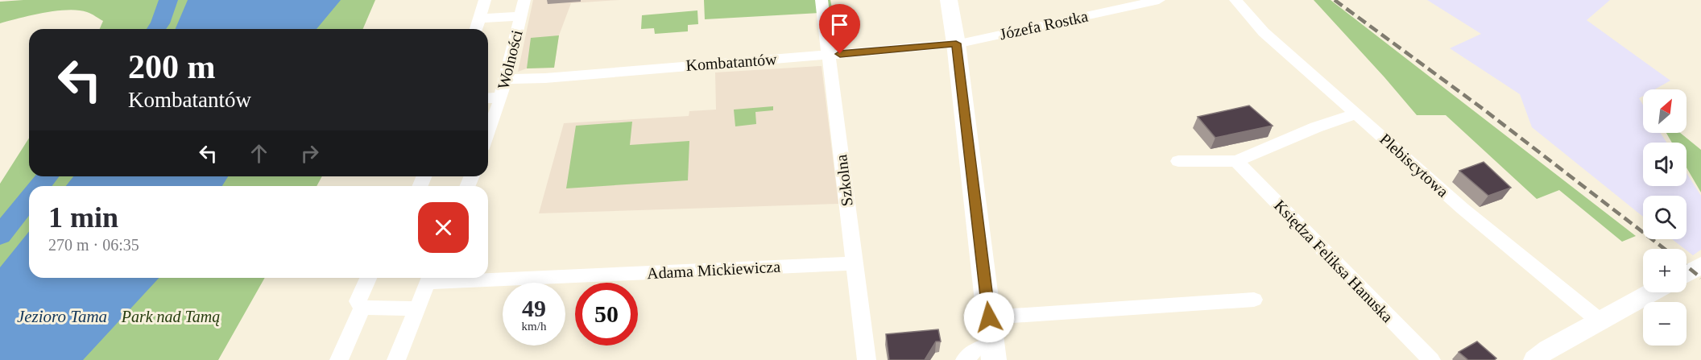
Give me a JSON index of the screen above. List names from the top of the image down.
{
  "streets": {
    "street": [
      "Józefa Rostka",
      "Wolności",
      "Kombatantów",
      "Plebiscytowa",
      "Szkolna",
      "Księdza Feliksa Hanuska",
      "Adama Mickiewicza"
    ]
  },
  "crossings": [
    ["Józefa Rostka", "Kombatantów"],
    ["Wolności", "Kombatantów"],
    ["Kombatantów", "Szkolna"],
    ["Szkolna", "Adama Mickiewicza"]
  ],
  "water": ["Jezioro Tama"],
  "parks": ["Park nad Tamą"],
  "north": "top right",
  "page": {
    "turn": ["200 m", "Kombatantów"],
    "map_buttons": ["+", "−"],
    "heading": ["1 min", "270 m · 06:35"],
    "speed": "49 km/h",
    "limit": "50"
  }
}
